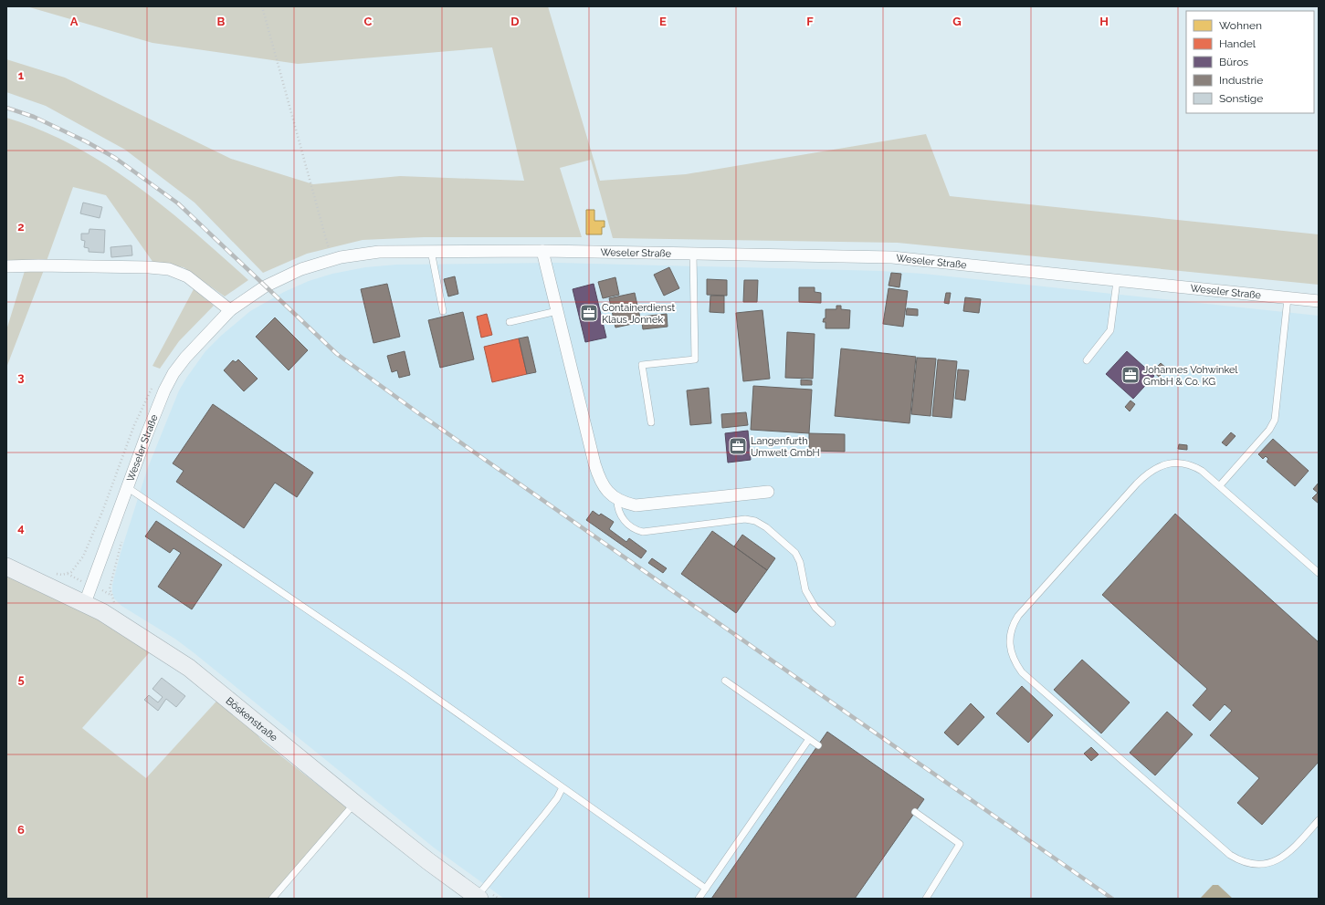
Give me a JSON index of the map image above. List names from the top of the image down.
{
  "streets": {
    "main road": ["Böskenstraße"],
    "street": ["Weseler Straße"]
  },
  "crossings": [
    ["Weseler Straße", "Böskenstraße"]
  ],
  "places": {
    "office": ["Containerdienst Klaus Jonnek", "Johannes Vohwinkel GmbH & Co. KG", "Langenfurth Umwelt GmbH"]
  },
  "legend": [
    "Wohnen",
    "Handel",
    "Büros",
    "Industrie",
    "Sonstige"
  ],
  "grid": {
    "columns": [
      "A",
      "B",
      "C",
      "D",
      "E",
      "F",
      "G",
      "H"
    ],
    "rows": [
      "1",
      "2",
      "3",
      "4",
      "5",
      "6"
    ]
  }
}
